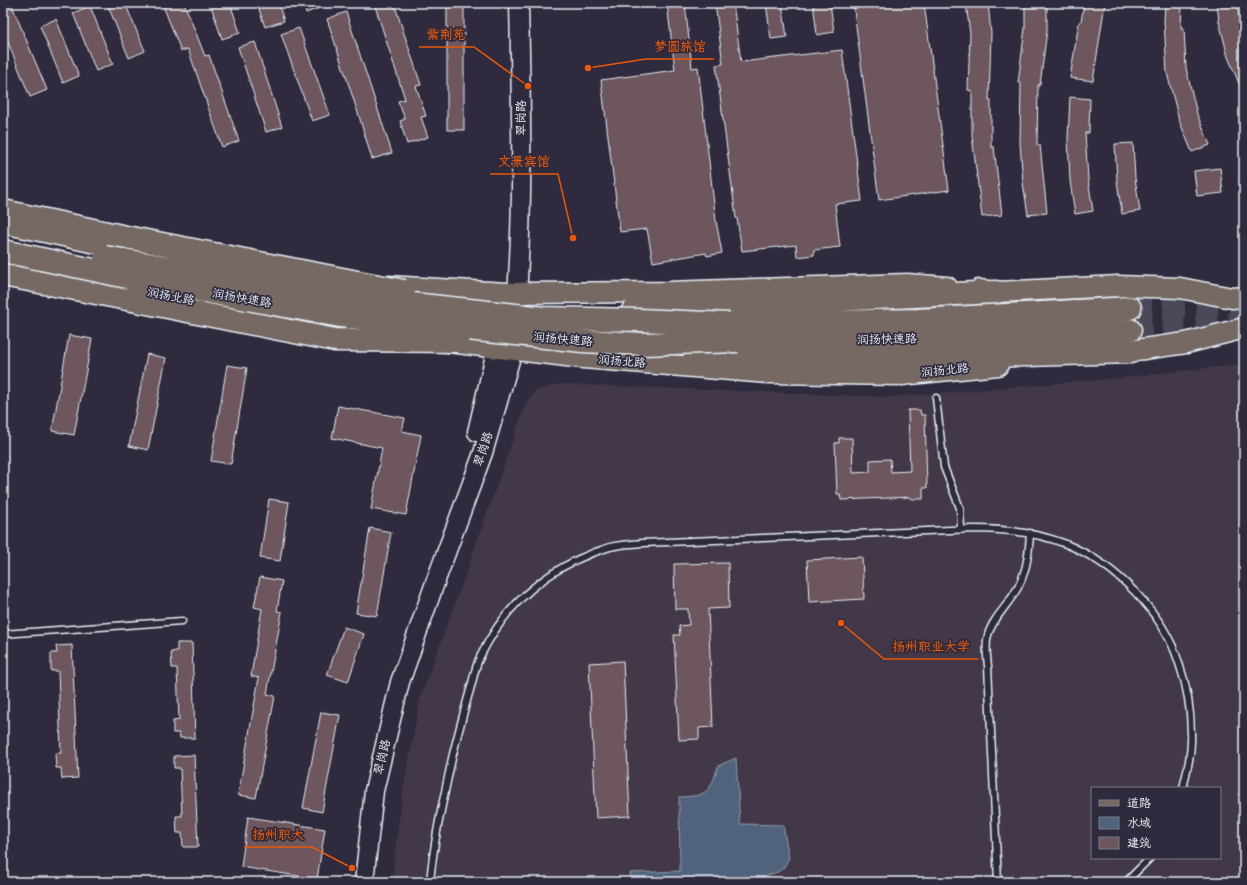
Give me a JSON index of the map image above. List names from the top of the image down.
{
  "streets": {
    "highway": ["润扬快速路"],
    "main road": ["翠岗路", "润扬北路"]
  },
  "crossings": [
    ["翠岗路", "润扬北路"]
  ],
  "places": [
    "梦圆旅馆",
    "紫荆苑",
    "文景宾馆",
    "扬州职业大学",
    "扬州职大"
  ],
  "legend": ["道路", "水域", "建筑"]
}
